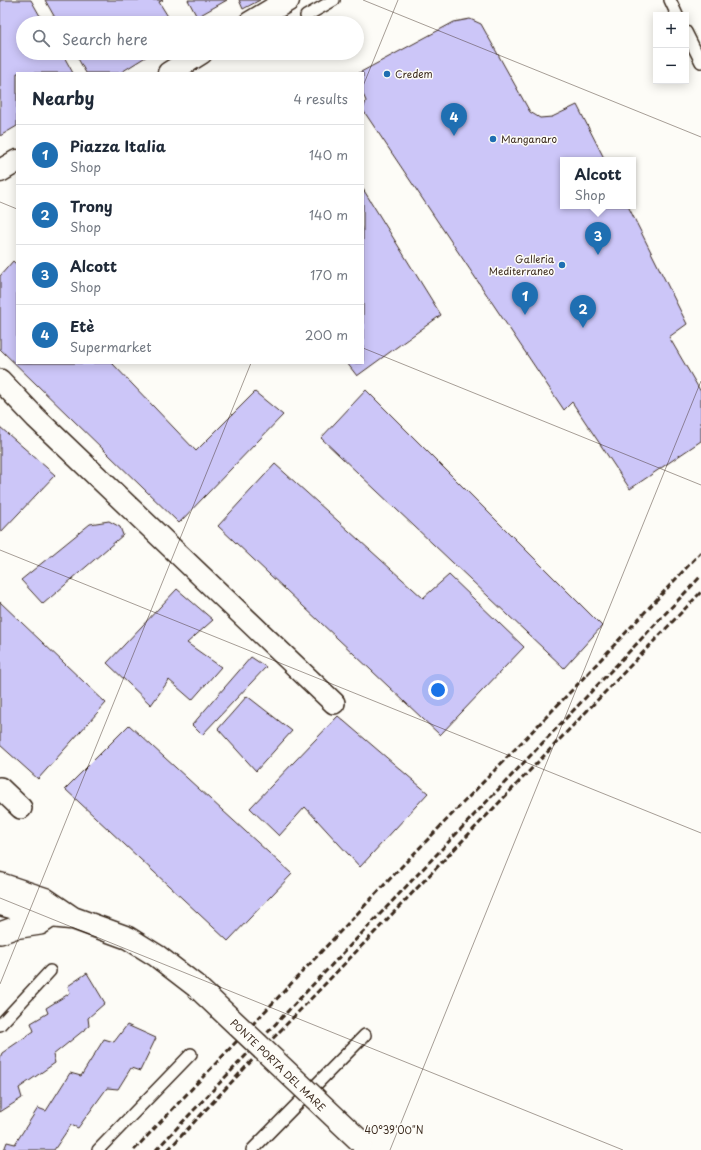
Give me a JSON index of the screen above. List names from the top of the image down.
{
  "streets": {
    "main road": ["PONTE PORTA DEL MARE"]
  },
  "places": ["Credem", "Manganaro", "Galleria Mediterraneo"],
  "page": {
    "map_buttons": ["+", "−"],
    "search": "Search here",
    "heading": ["Nearby", "4 results"],
    "pins": [
      "4",
      "3",
      "1",
      "2"
    ],
    "list": [
      {
        "mark": "1",
        "name": "Piazza Italia",
        "note": "Shop",
        "value": "140 m"
      },
      {
        "mark": "2",
        "name": "Trony",
        "note": "Shop",
        "value": "140 m"
      },
      {
        "mark": "3",
        "name": "Alcott",
        "note": "Shop",
        "value": "170 m"
      },
      {
        "mark": "4",
        "name": "Etè",
        "note": "Supermarket",
        "value": "200 m"
      }
    ],
    "popup": ["Alcott", "Shop"]
  },
  "coordinates": ["40°39'00\"N"]
}
